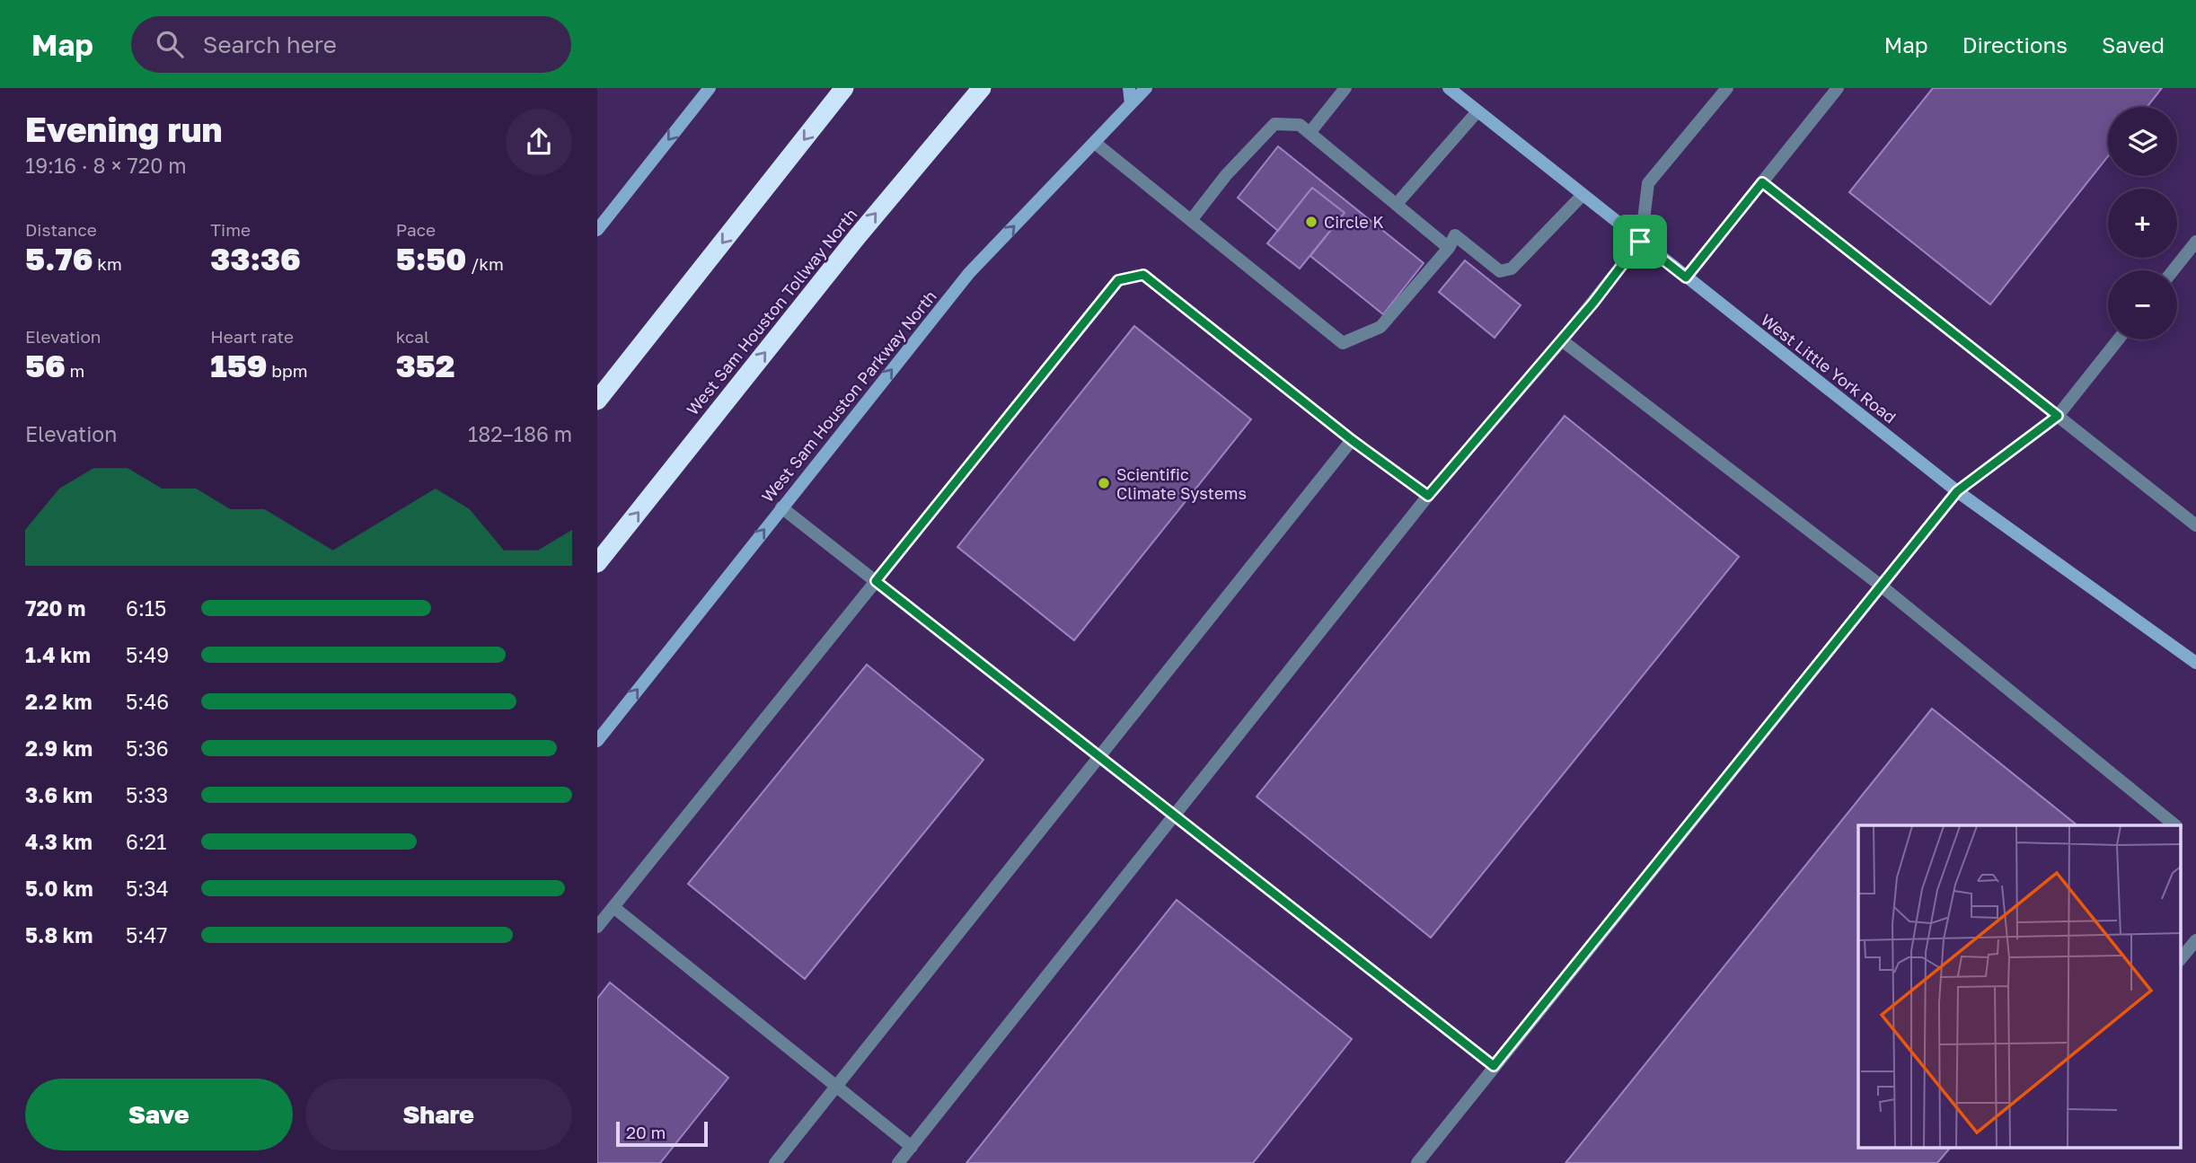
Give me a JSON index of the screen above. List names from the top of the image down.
{
  "streets": {
    "highway": ["West Sam Houston Tollway North"],
    "main road": ["West Little York Road", "West Sam Houston Parkway North"]
  },
  "one_way": ["West Sam Houston Parkway North"],
  "places": ["Circle K", "Scientific Climate Systems"],
  "scale_bar": "20 m",
  "page": {
    "header": "Map",
    "search": "Search here",
    "nav": ["Map", "Directions", "Saved"],
    "heading": ["Evening run", "19:16 · 8 × 720 m"],
    "map_buttons": ["+", "−"],
    "stats": [
      ["Distance", "5.76 km"],
      ["Time", "33:36"],
      ["Pace", "5:50 /km"],
      ["Elevation", "56 m"],
      ["Heart rate", "159 bpm"],
      ["kcal", "352"]
    ],
    "chart": ["Elevation", "182–186 m"],
    "list": [
      {
        "name": "720 m",
        "note": "6:15"
      },
      {
        "name": "1.4 km",
        "note": "5:49"
      },
      {
        "name": "2.2 km",
        "note": "5:46"
      },
      {
        "name": "2.9 km",
        "note": "5:36"
      },
      {
        "name": "3.6 km",
        "note": "5:33"
      },
      {
        "name": "4.3 km",
        "note": "6:21"
      },
      {
        "name": "5.0 km",
        "note": "5:34"
      },
      {
        "name": "5.8 km",
        "note": "5:47"
      }
    ],
    "buttons": ["Save", "Share"],
    "scale": "20 m"
  }
}
